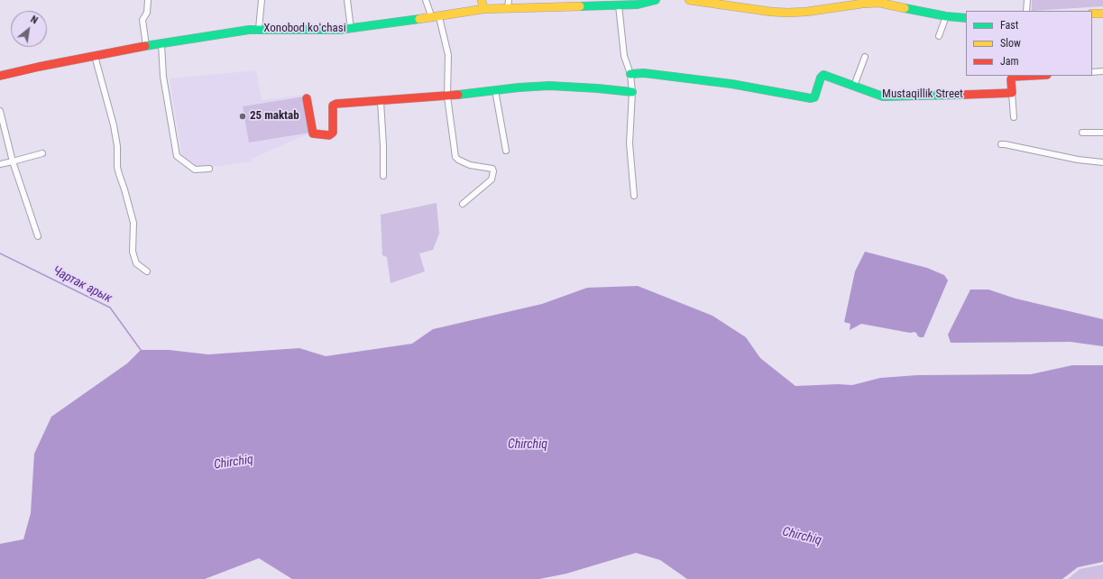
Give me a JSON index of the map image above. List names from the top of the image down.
{
  "streets": {
    "main road": ["Xonobod koʻchasi", "Mustaqillik Street"]
  },
  "water": ["Чартак арык", "Chirchiq"],
  "places": ["25 maktab"],
  "legend": ["Fast", "Slow", "Jam"],
  "north": "top right"
}
